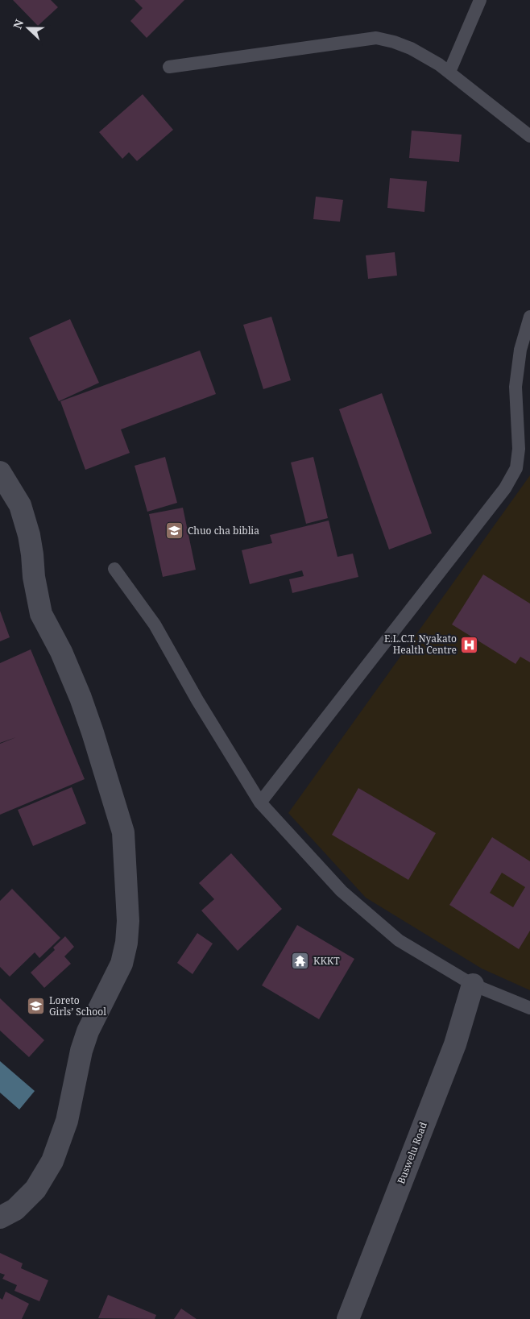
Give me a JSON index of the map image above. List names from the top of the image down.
{
  "streets": {
    "street": ["Buswelu Road"]
  },
  "places": {
    "school or university": ["Chuo cha biblia", "Loreto Girls’ School"],
    "hospital": ["E.L.C.T. Nyakato Health Centre"],
    "temple": ["KKKT"]
  },
  "north": "left"
}
